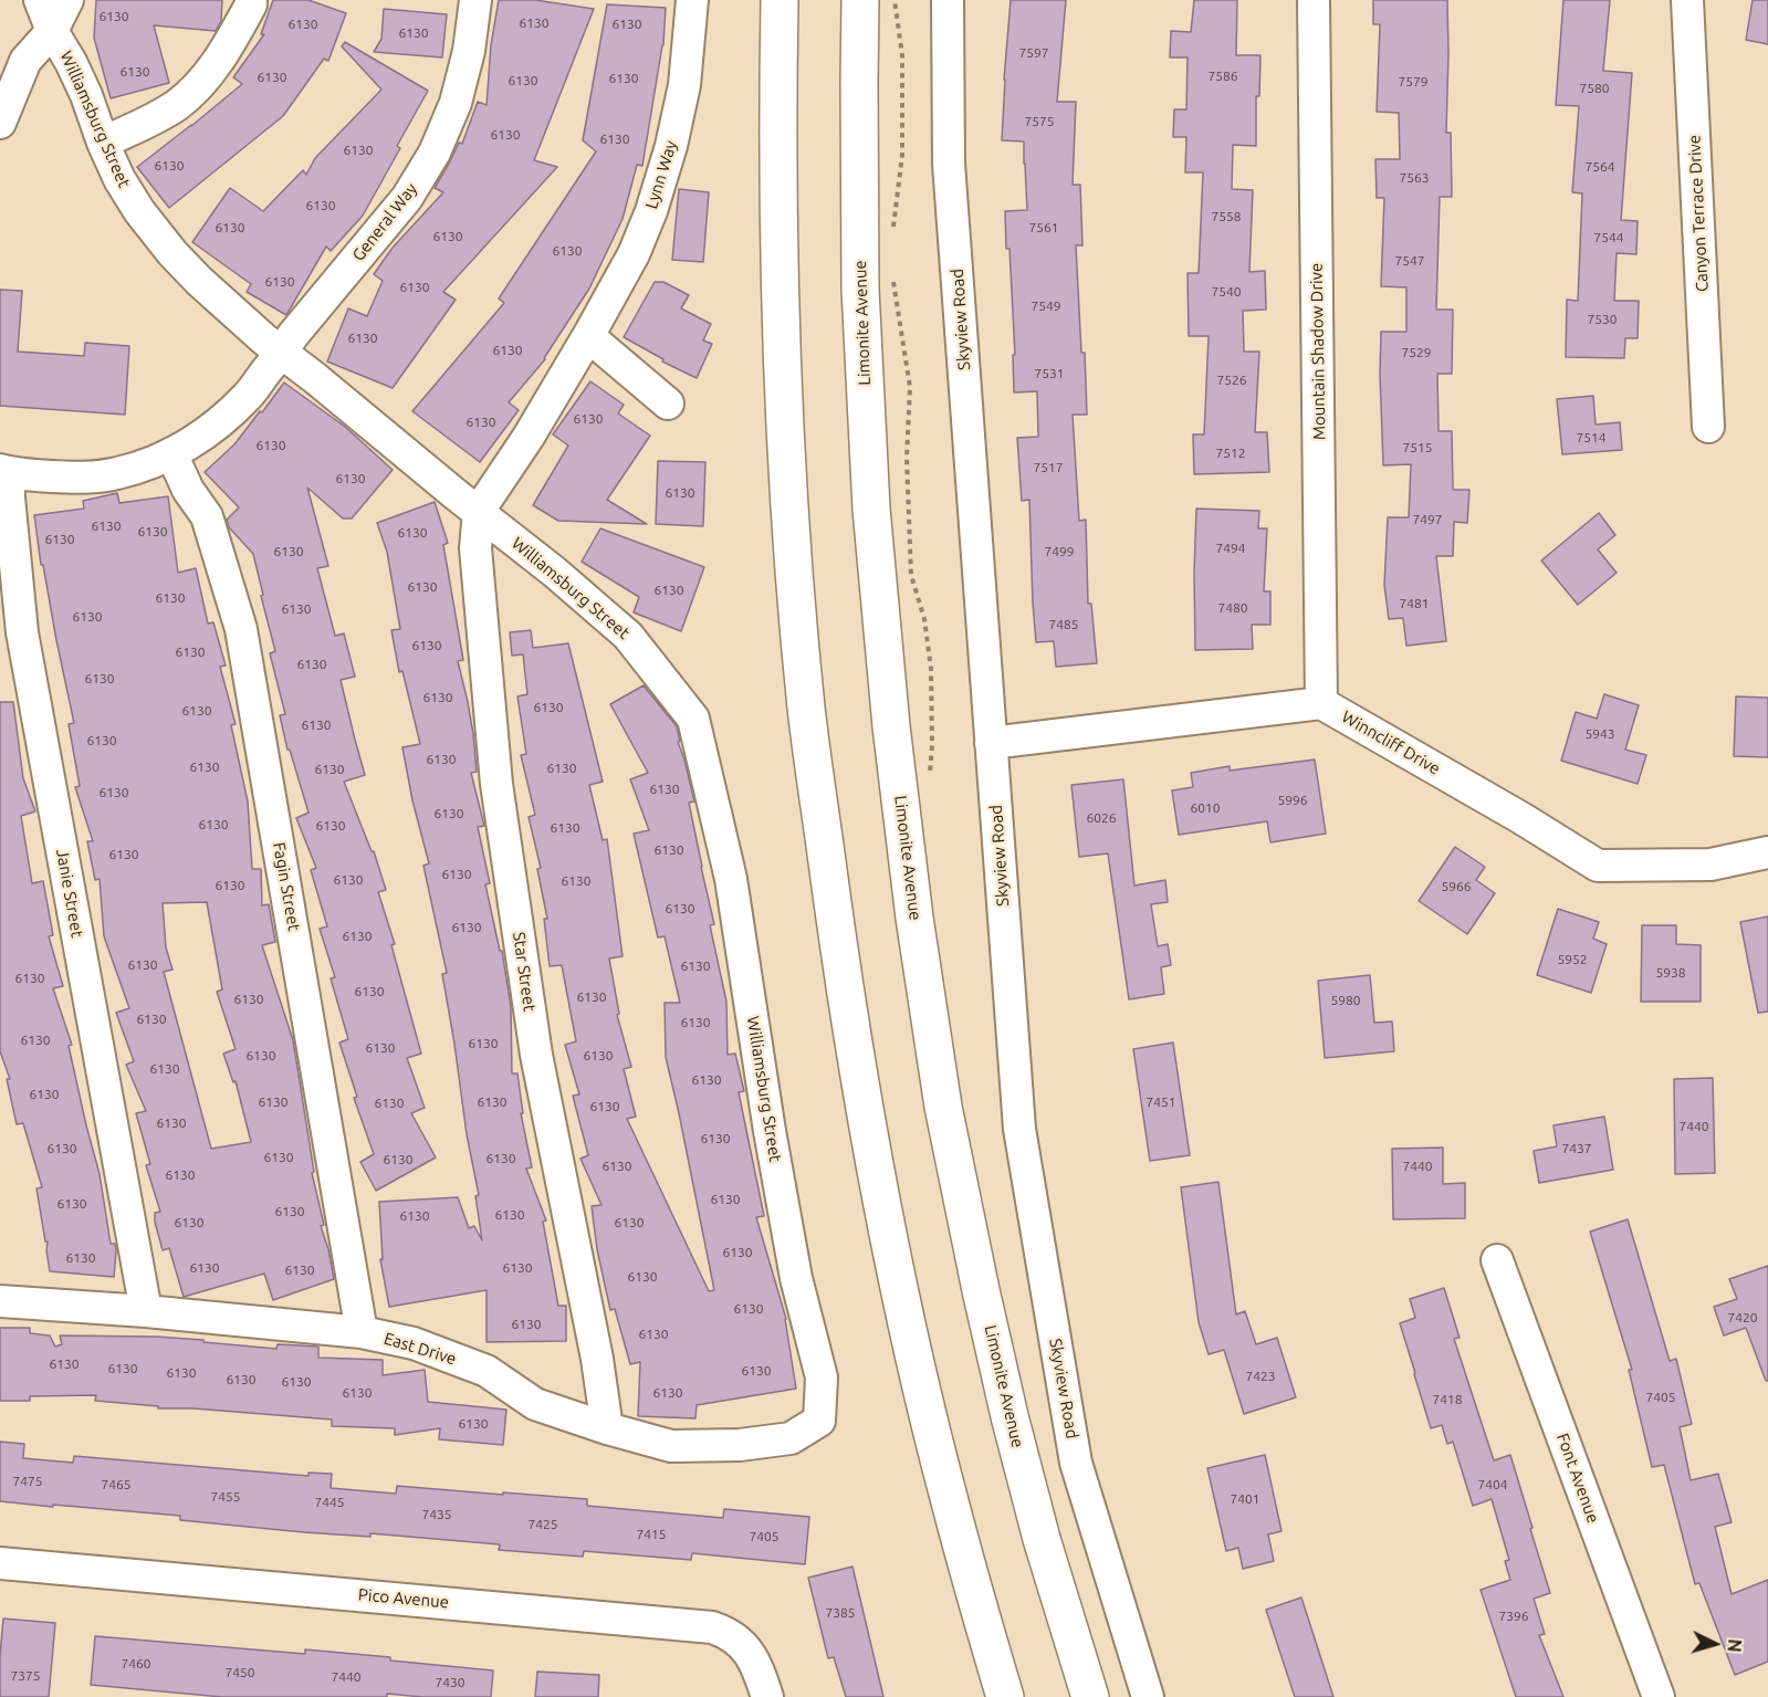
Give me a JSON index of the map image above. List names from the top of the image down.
{
  "streets": {
    "main road": ["Limonite Avenue"],
    "street": [
      "Williamsburg Street",
      "Lynn Way",
      "Canyon Terrace Drive",
      "General Way",
      "Skyview Road",
      "Mountain Shadow Drive",
      "Winncliff Drive",
      "Fagin Street",
      "Janie Street",
      "Star Street",
      "East Drive",
      "Font Avenue",
      "Pico Avenue"
    ]
  },
  "crossings": [
    ["Williamsburg Street", "Lynn Way"],
    ["Williamsburg Street", "General Way"],
    ["Williamsburg Street", "Star Street"],
    ["Williamsburg Street", "East Drive"],
    ["Lynn Way", "Star Street"],
    ["General Way", "Fagin Street"],
    ["General Way", "Janie Street"],
    ["Mountain Shadow Drive", "Winncliff Drive"],
    ["Fagin Street", "East Drive"],
    ["Janie Street", "East Drive"],
    ["Star Street", "East Drive"]
  ],
  "house_numbers": [
    "6130",
    "6130",
    "6130",
    "6130",
    "6130",
    "7597",
    "6130",
    "7586",
    "6130",
    "6130",
    "6130",
    "7579",
    "7580",
    "7575",
    "6130",
    "6130",
    "6130",
    "6130",
    "7564",
    "7563",
    "6130",
    "7558",
    "6130",
    "7561",
    "6130",
    "7544",
    "6130",
    "7547",
    "6130",
    "6130",
    "7540",
    "7549",
    "7530",
    "6130",
    "6130",
    "7529",
    "7531",
    "7526",
    "6130",
    "6130",
    "7514",
    "6130",
    "7515",
    "7512",
    "7517",
    "6130",
    "6130",
    "7497",
    "6130",
    "6130",
    "6130",
    "6130",
    "7494",
    "6130",
    "7499",
    "6130",
    "6130",
    "6130",
    "7481",
    "7480",
    "6130",
    "6130",
    "7485",
    "6130",
    "6130",
    "6130",
    "6130",
    "6130",
    "6130",
    "6130",
    "6130",
    "5943",
    "6130",
    "6130",
    "6130",
    "6130",
    "6130",
    "6130",
    "6130",
    "5996",
    "6010",
    "6130",
    "6026",
    "6130",
    "6130",
    "6130",
    "6130",
    "6130",
    "6130",
    "6130",
    "6130",
    "6130",
    "5966",
    "6130",
    "6130",
    "6130",
    "5952",
    "6130",
    "6130",
    "5938",
    "6130",
    "6130",
    "6130",
    "6130",
    "5980",
    "6130",
    "6130",
    "6130",
    "6130",
    "6130",
    "6130",
    "6130",
    "6130",
    "6130",
    "6130",
    "6130",
    "6130",
    "7451",
    "6130",
    "6130",
    "6130",
    "7440",
    "6130",
    "6130",
    "7437",
    "6130",
    "6130",
    "6130",
    "6130",
    "7440",
    "6130",
    "6130",
    "6130",
    "6130",
    "6130",
    "6130",
    "6130",
    "6130",
    "6130",
    "6130",
    "6130",
    "6130",
    "6130",
    "6130",
    "6130",
    "7420",
    "6130",
    "6130",
    "6130",
    "6130",
    "6130",
    "6130",
    "7423",
    "6130",
    "6130",
    "6130",
    "6130",
    "7405",
    "7418",
    "6130",
    "7475",
    "7465",
    "7404",
    "7455",
    "7401",
    "7445",
    "7435",
    "7425",
    "7415",
    "7405",
    "7385",
    "7396",
    "7460",
    "7450",
    "7375",
    "7440",
    "7430"
  ],
  "north": "right"
}
